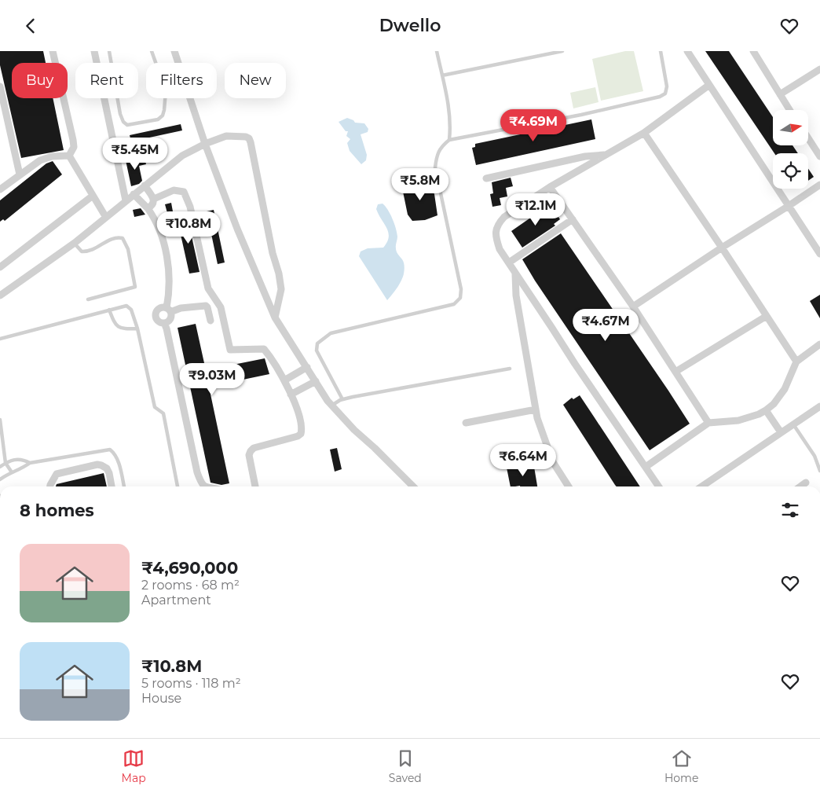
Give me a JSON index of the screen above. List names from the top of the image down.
{
  "north": "right",
  "page": {
    "header": "Dwello",
    "chip": [
      "Buy",
      "Rent",
      "Filters",
      "New"
    ],
    "price": [
      "₹4.69M",
      "₹5.45M",
      "₹5.8M",
      "₹12.1M",
      "₹10.8M",
      "₹4.67M",
      "₹9.03M",
      "₹6.64M"
    ],
    "heading": "8 homes",
    "list": [
      {
        "name": "₹4,690,000",
        "note": "2 rooms · 68 m² · Apartment"
      },
      {
        "name": "₹10.8M",
        "note": "5 rooms · 118 m² · House"
      }
    ],
    "tabs": ["Map", "Saved", "Home"]
  }
}
